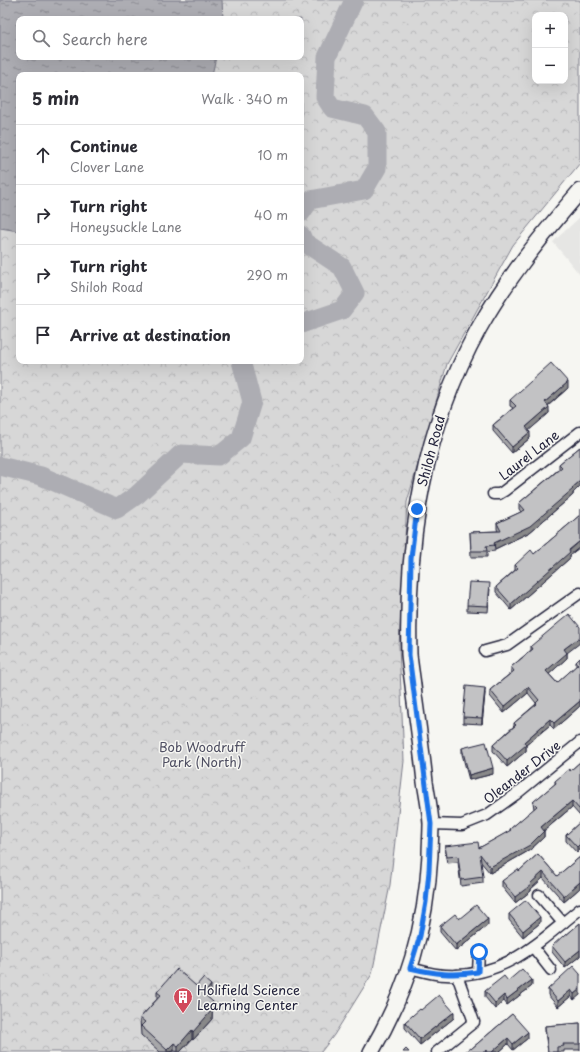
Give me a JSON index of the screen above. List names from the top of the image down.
{
  "streets": {
    "main road": ["Shiloh Road"],
    "street": ["Laurel Lane", "Oleander Drive"]
  },
  "crossings": [
    ["Shiloh Road", "Oleander Drive"]
  ],
  "parks": ["Bob Woodruff Park (North)"],
  "places": {
    "building": ["Holifield Science Learning Center"]
  },
  "page": {
    "map_buttons": ["+", "−"],
    "search": "Search here",
    "heading": ["5 min", "Walk · 340 m"],
    "list": [
      ["Continue", "Clover Lane", "10 m"],
      ["Turn right", "Honeysuckle Lane", "40 m"],
      ["Turn right", "Shiloh Road", "290 m"],
      "Arrive at destination"
    ]
  }
}
